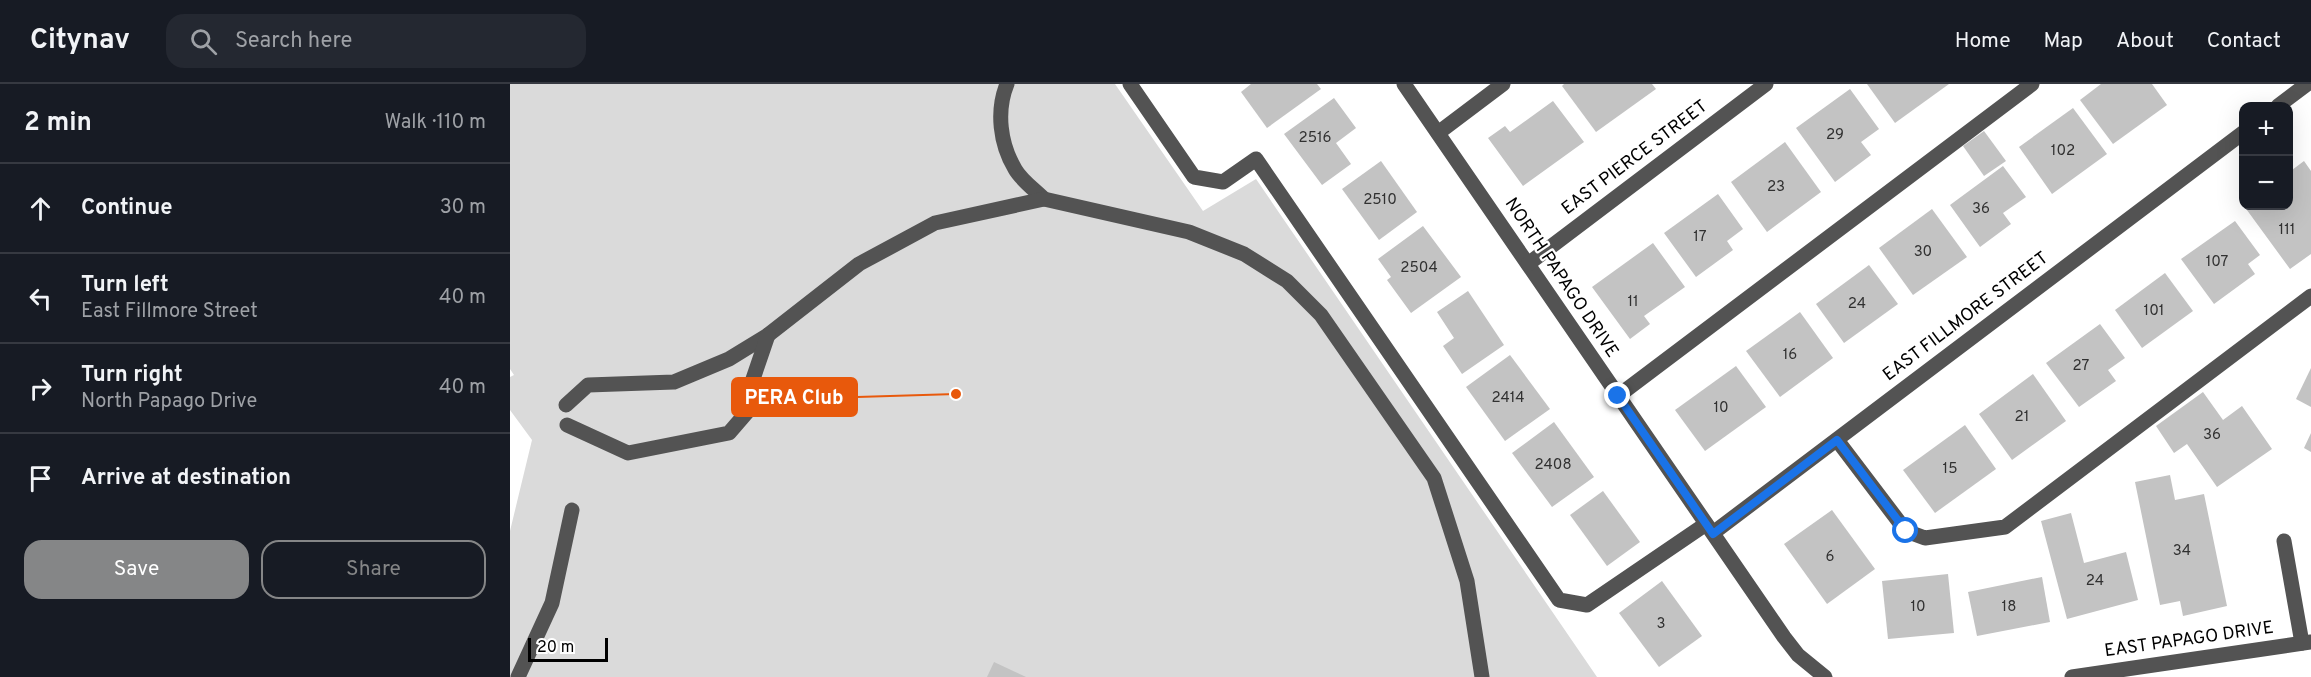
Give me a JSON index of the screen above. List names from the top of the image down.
{
  "streets": {
    "street": [
      "EAST PIERCE STREET",
      "NORTH PAPAGO DRIVE",
      "EAST FILLMORE STREET",
      "EAST PAPAGO DRIVE"
    ]
  },
  "crossings": [
    ["EAST PIERCE STREET", "NORTH PAPAGO DRIVE"],
    ["NORTH PAPAGO DRIVE", "EAST FILLMORE STREET"]
  ],
  "places": ["PERA Club"],
  "house_numbers": [
    "29",
    "2516",
    "102",
    "23",
    "2510",
    "36",
    "111",
    "17",
    "30",
    "107",
    "2504",
    "11",
    "24",
    "101",
    "16",
    "27",
    "2414",
    "10",
    "21",
    "36",
    "2408",
    "15",
    "34",
    "6",
    "24",
    "10",
    "18",
    "3"
  ],
  "scale_bar": "20 m",
  "page": {
    "header": "Citynav",
    "search": "Search here",
    "nav": [
      "Home",
      "Map",
      "About",
      "Contact"
    ],
    "heading": ["2 min", "Walk · 110 m"],
    "map_buttons": ["+", "−"],
    "list": [
      ["Continue", "30 m"],
      ["Turn left", "East Fillmore Street", "40 m"],
      ["Turn right", "North Papago Drive", "40 m"],
      "Arrive at destination"
    ],
    "buttons": ["Save", "Share"],
    "scale": "20 m"
  }
}
